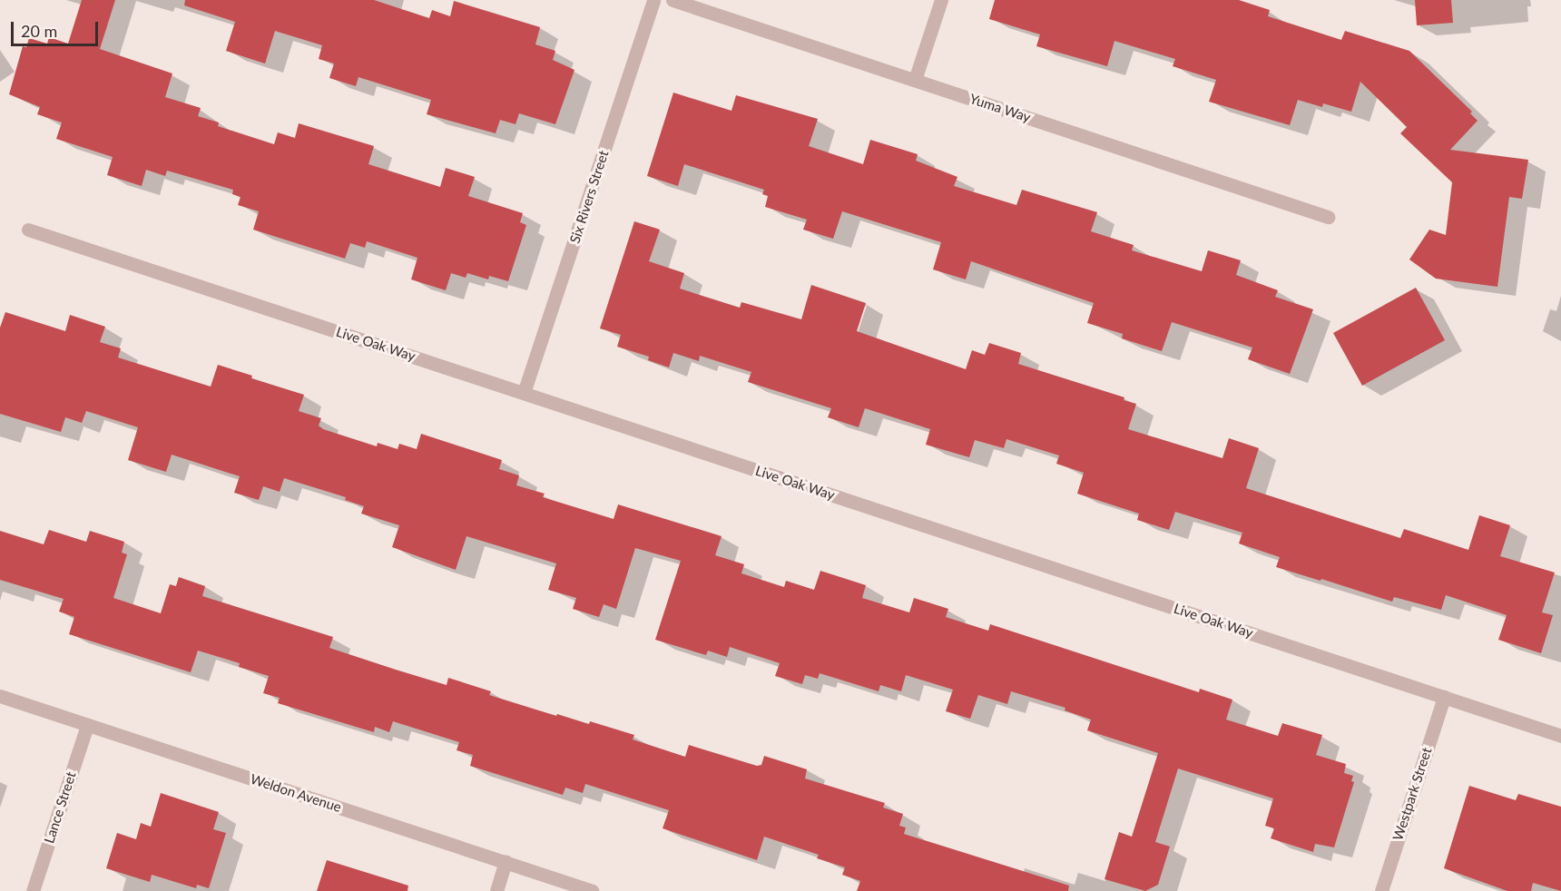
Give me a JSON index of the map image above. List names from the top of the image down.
{
  "streets": {
    "street": [
      "Yuma Way",
      "Six Rivers Street",
      "Live Oak Way",
      "Weldon Avenue",
      "Westpark Street",
      "Lance Street"
    ]
  },
  "crossings": [
    ["Six Rivers Street", "Live Oak Way"],
    ["Live Oak Way", "Westpark Street"],
    ["Weldon Avenue", "Lance Street"]
  ],
  "scale_bar": "20 m"
}
